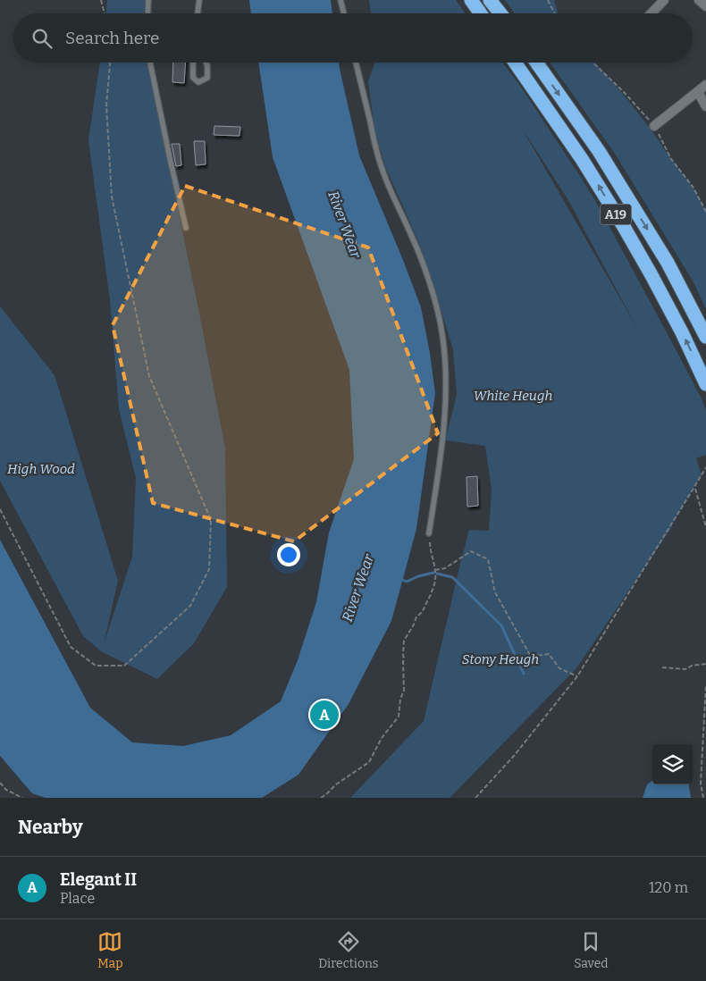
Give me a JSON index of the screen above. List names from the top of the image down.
{
  "streets": {
    "highway": ["A19"]
  },
  "water": ["River Wear"],
  "parks": ["White Heugh", "High Wood", "Stony Heugh"],
  "page": {
    "search": "Search here",
    "pins": "A",
    "heading": "Nearby",
    "list": [
      {
        "mark": "A",
        "name": "Elegant II",
        "note": "Place",
        "value": "120 m"
      }
    ],
    "nav": ["Map", "Directions", "Saved"]
  }
}
